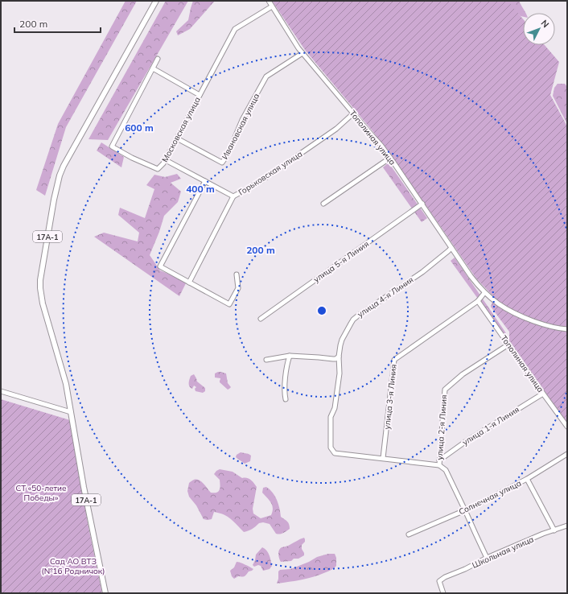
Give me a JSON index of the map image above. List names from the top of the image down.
{
  "streets": {
    "main road": ["17А-1"],
    "street": [
      "Ивановская улица",
      "Московская улица",
      "Тополиная улица",
      "Горьковская улица",
      "улица 5-я Линия",
      "улица 4-я Линия",
      "улица 3-я Линия",
      "улица 1-я Линия",
      "улица 2-я Линия",
      "Солнечная улица",
      "Школьная улица"
    ]
  },
  "crossings": [
    ["Ивановская улица", "Московская улица"],
    ["Ивановская улица", "Тополиная улица"],
    ["Московская улица", "Тополиная улица"],
    ["Тополиная улица", "Горьковская улица"],
    ["Тополиная улица", "улица 5-я Линия"],
    ["Тополиная улица", "улица 4-я Линия"],
    ["Тополиная улица", "улица 3-я Линия"],
    ["Тополиная улица", "улица 1-я Линия"],
    ["Тополиная улица", "улица 2-я Линия"],
    ["улица 4-я Линия", "улица 3-я Линия"],
    ["улица 1-я Линия", "улица 2-я Линия"]
  ],
  "parks": ["СТ «50-летие Победы»", "Сад АО ВТЗ (№16 Родничок)"],
  "scale_bar": "200 m",
  "north": "top right",
  "rings": ["600 m", "400 m", "200 m"]
}
